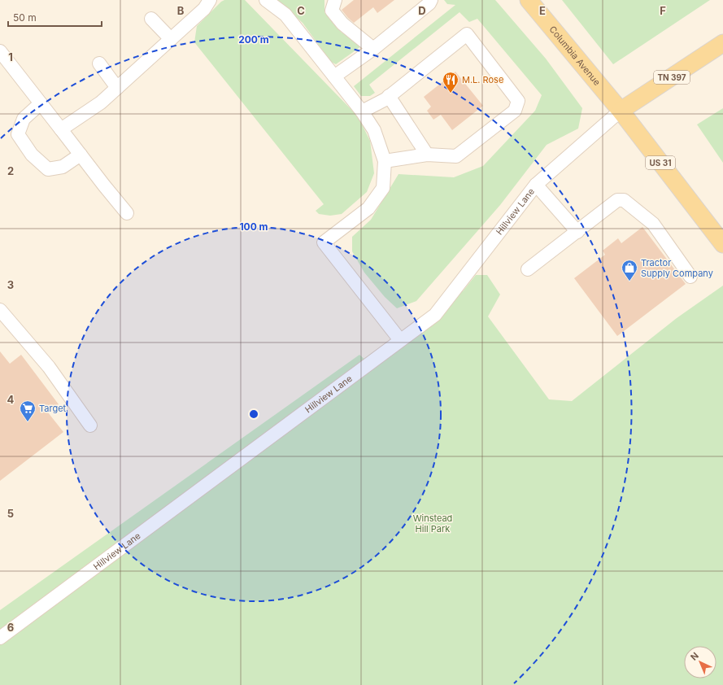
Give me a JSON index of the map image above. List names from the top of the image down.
{
  "streets": {
    "main road": ["Columbia Avenue", "TN 397", "US 31"],
    "street": ["Hillview Lane"]
  },
  "crossings": [
    ["Columbia Avenue", "TN 397"],
    ["Columbia Avenue", "US 31"],
    ["Columbia Avenue", "Hillview Lane"],
    ["TN 397", "US 31"],
    ["TN 397", "Hillview Lane"],
    ["US 31", "Hillview Lane"]
  ],
  "parks": ["Winstead Hill Park"],
  "places": {
    "restaurant": ["M.L. Rose"],
    "shop": ["Tractor Supply Company"],
    "supermarket": ["Target"]
  },
  "scale_bar": "50 m",
  "north": "top left",
  "grid": {
    "columns": [
      "B",
      "C",
      "D",
      "E",
      "F"
    ],
    "rows": [
      "1",
      "2",
      "3",
      "4",
      "5",
      "6"
    ]
  },
  "rings": ["200 m", "100 m"]
}
